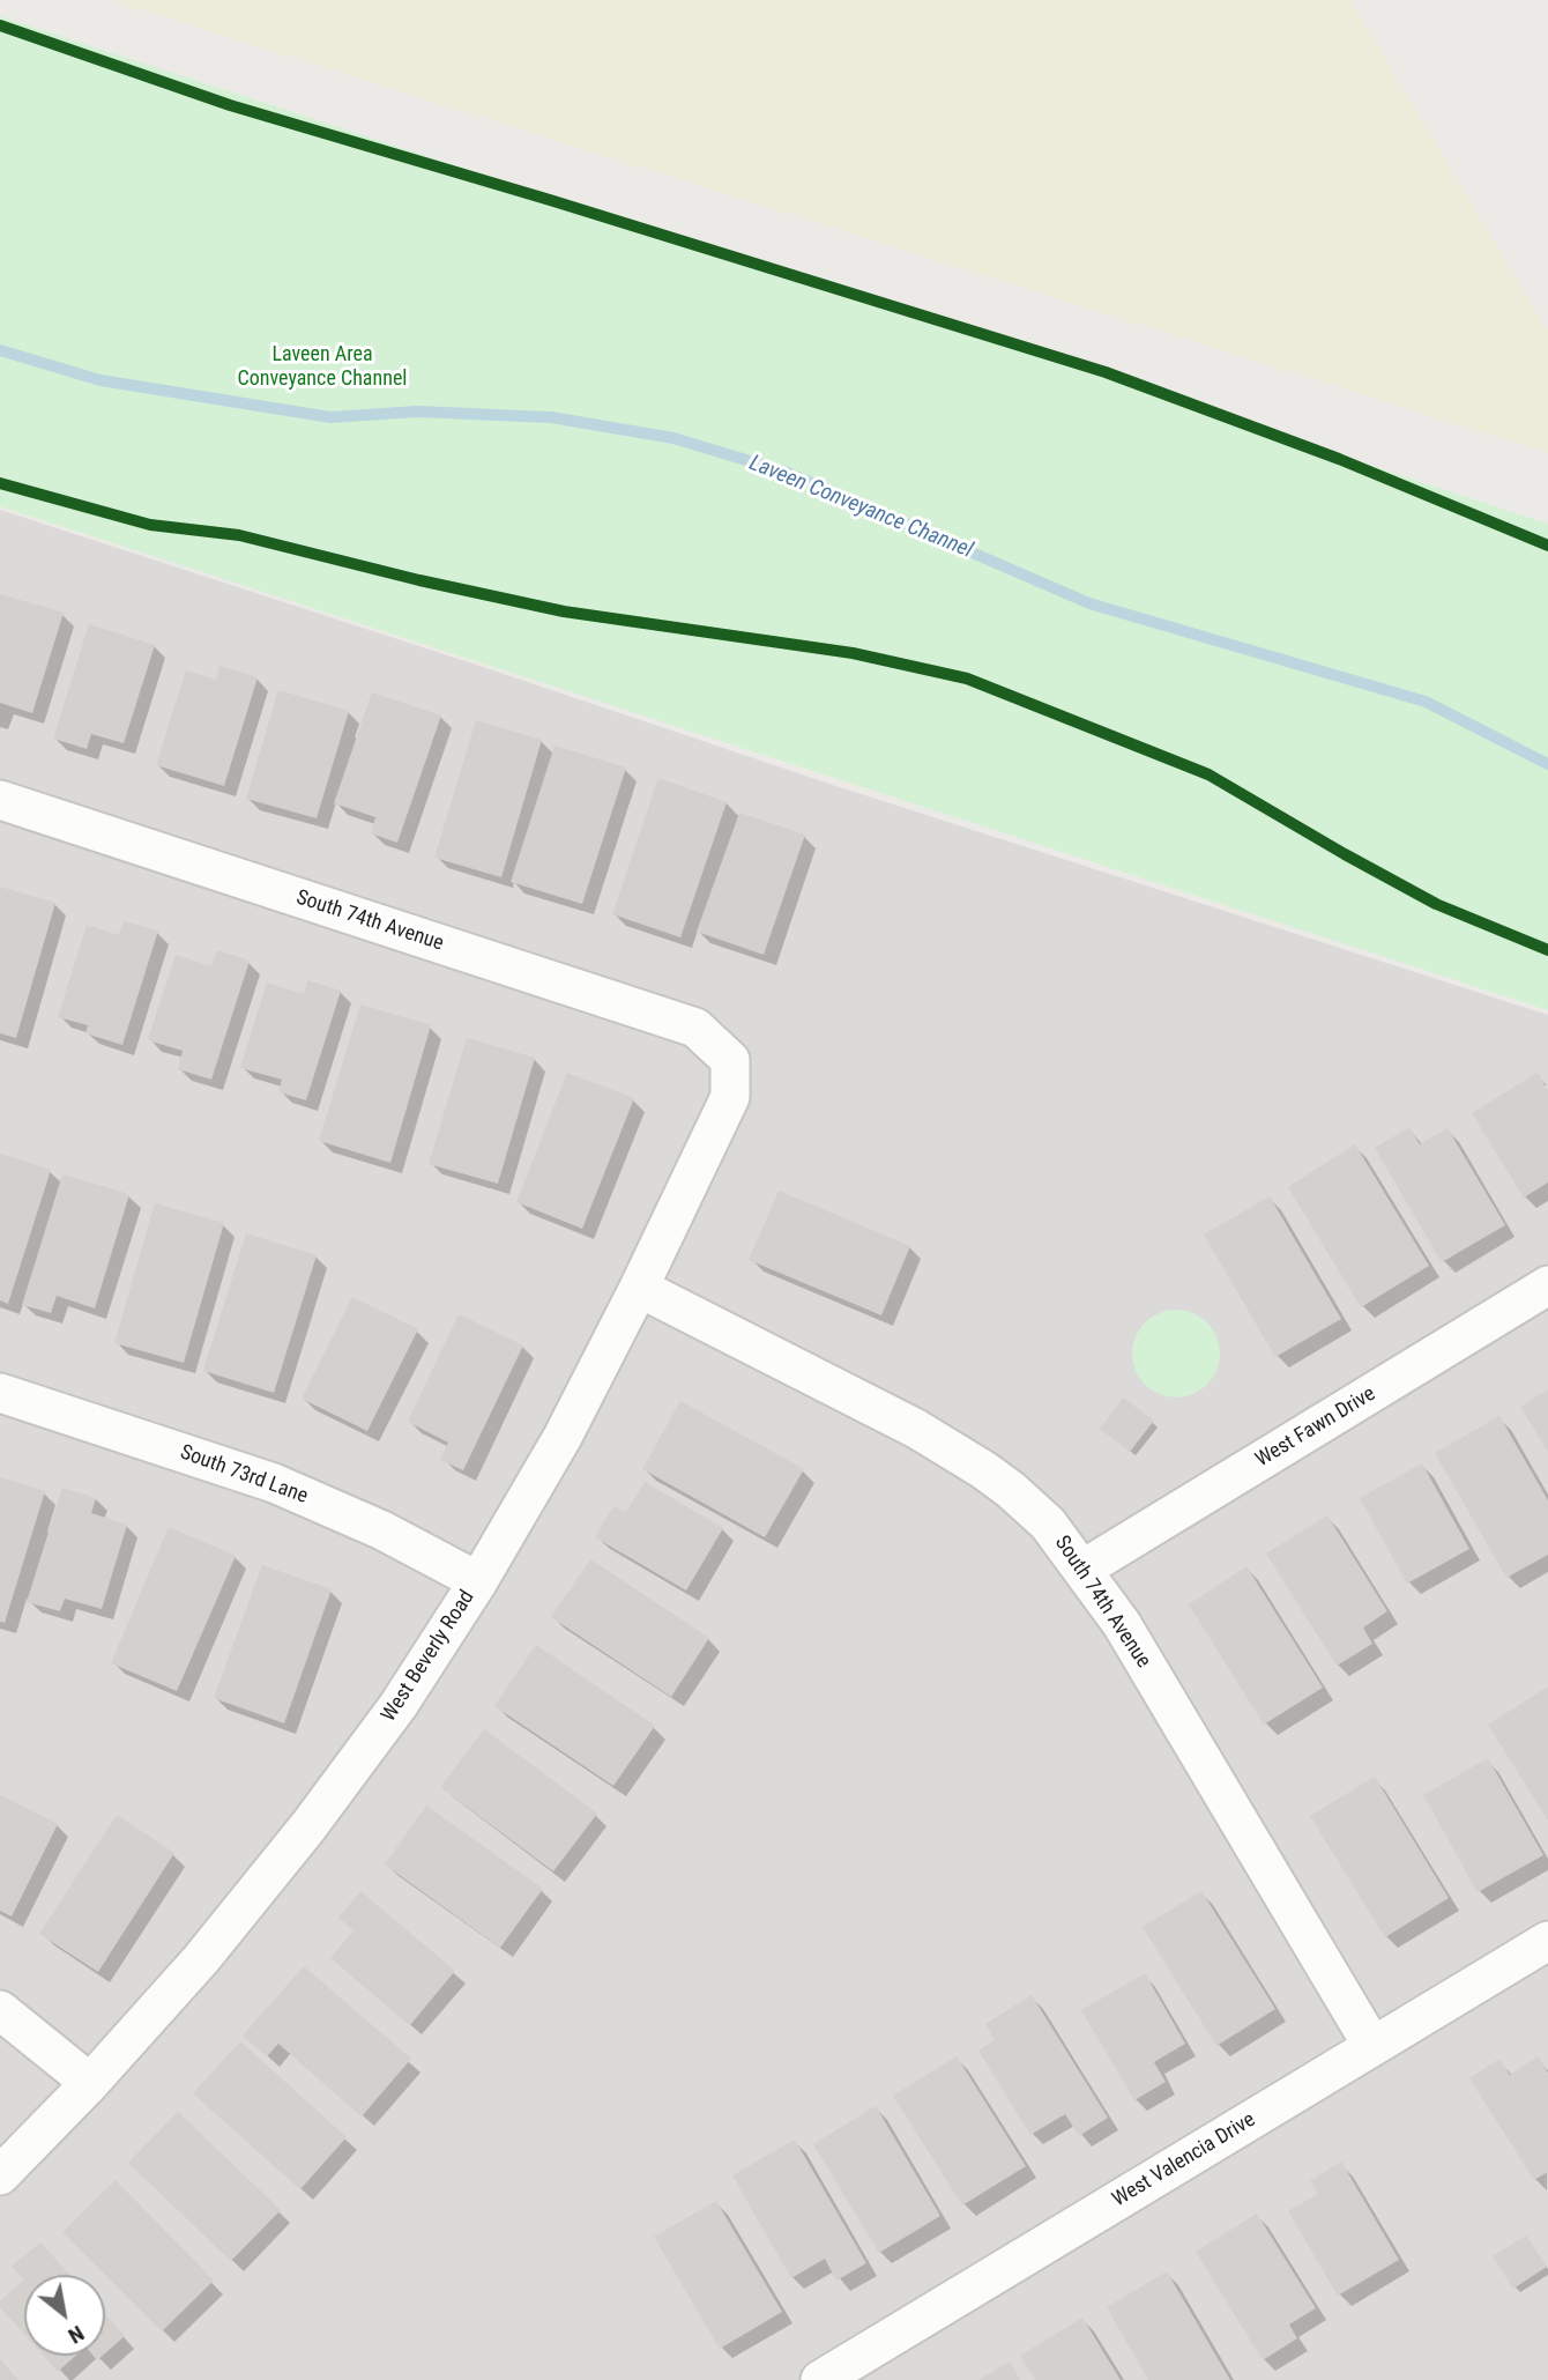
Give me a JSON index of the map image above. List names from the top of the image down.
{
  "streets": {
    "street": [
      "South 74th Avenue",
      "West Fawn Drive",
      "South 73rd Lane",
      "West Beverly Road",
      "West Valencia Drive"
    ]
  },
  "crossings": [
    ["South 74th Avenue", "West Fawn Drive"],
    ["South 74th Avenue", "West Beverly Road"],
    ["South 74th Avenue", "West Valencia Drive"],
    ["South 73rd Lane", "West Beverly Road"]
  ],
  "water": ["Laveen Conveyance Channel"],
  "parks": ["Laveen Area Conveyance Channel"],
  "north": "bottom right"
}
